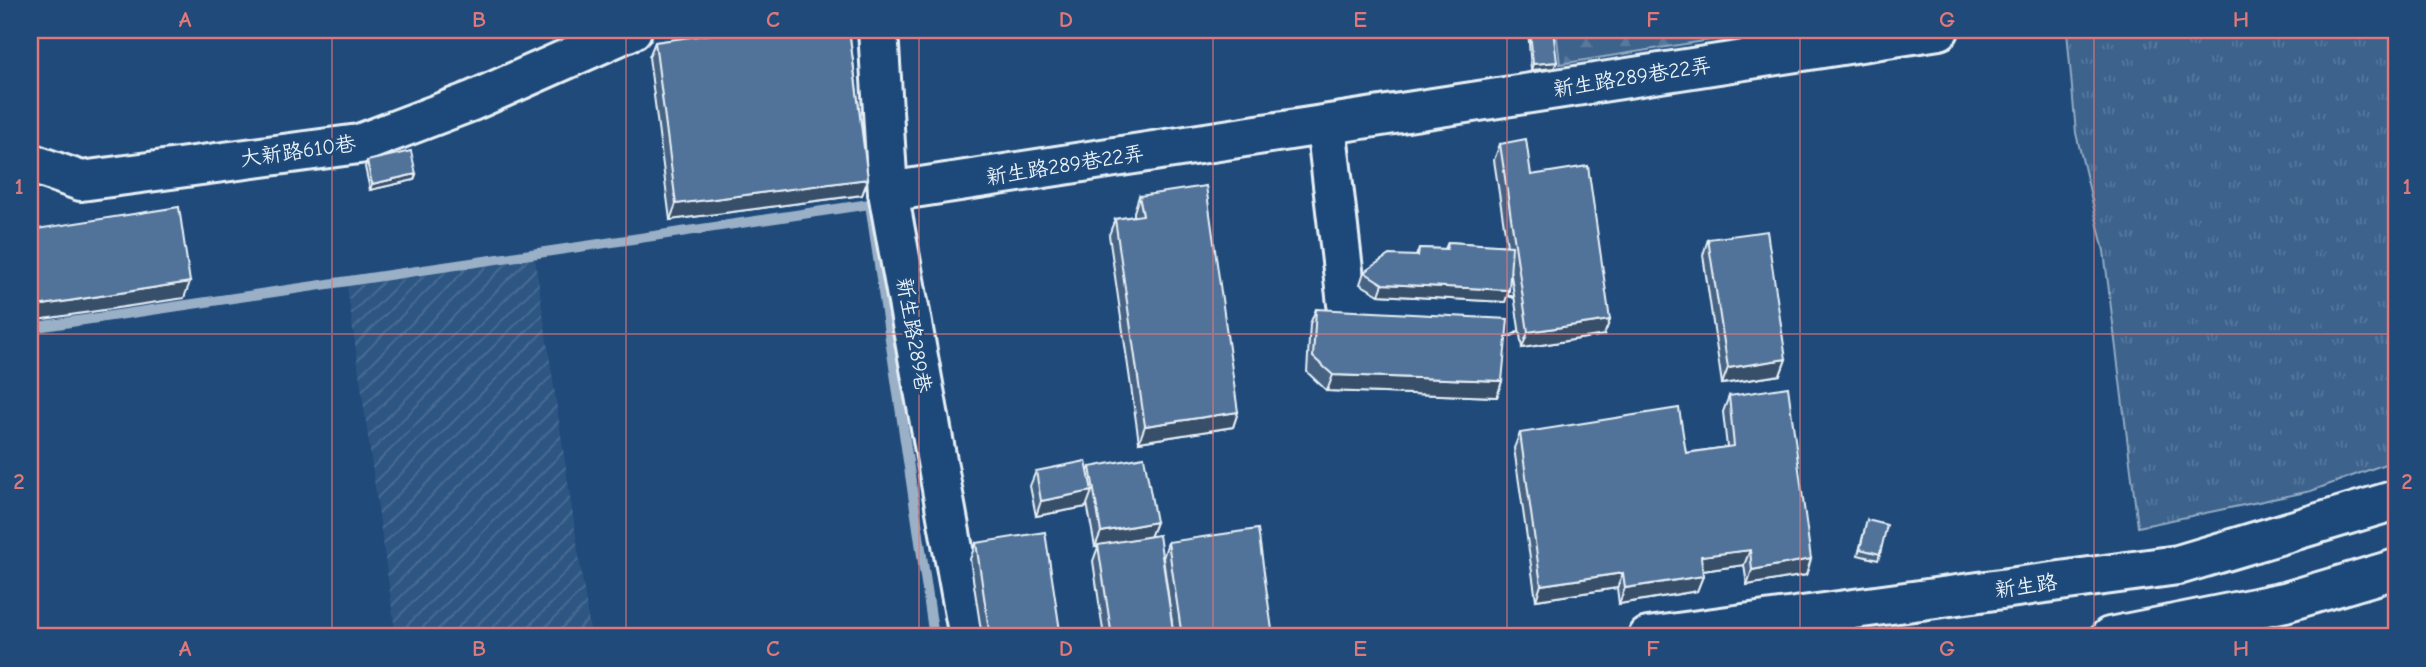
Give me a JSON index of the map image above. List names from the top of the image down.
{
  "streets": {
    "main road": [
      "新生路289巷22弄",
      "大新路610巷",
      "新生路289巷",
      "新生路"
    ]
  },
  "crossings": [
    ["新生路289巷22弄", "新生路289巷"]
  ],
  "grid": {
    "columns": [
      "A",
      "B",
      "C",
      "D",
      "E",
      "F",
      "G",
      "H"
    ],
    "rows": ["1", "2"]
  }
}
